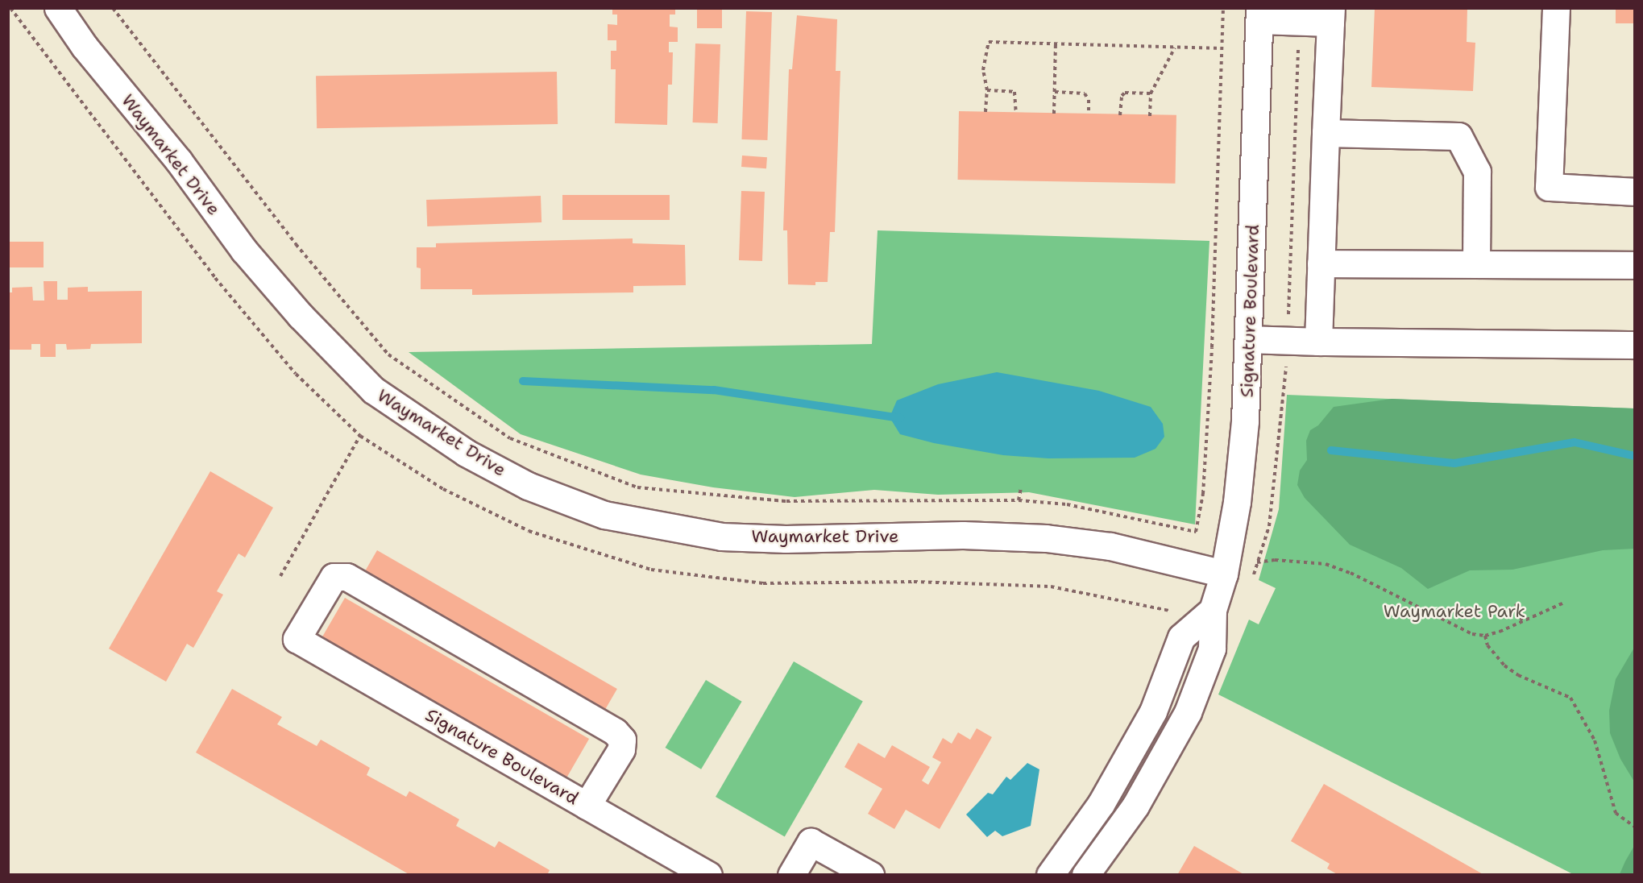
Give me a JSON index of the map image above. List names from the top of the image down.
{
  "streets": {
    "street": ["Waymarket Drive", "Signature Boulevard"]
  },
  "crossings": [
    ["Waymarket Drive", "Signature Boulevard"]
  ],
  "parks": ["Waymarket Park"]
}
